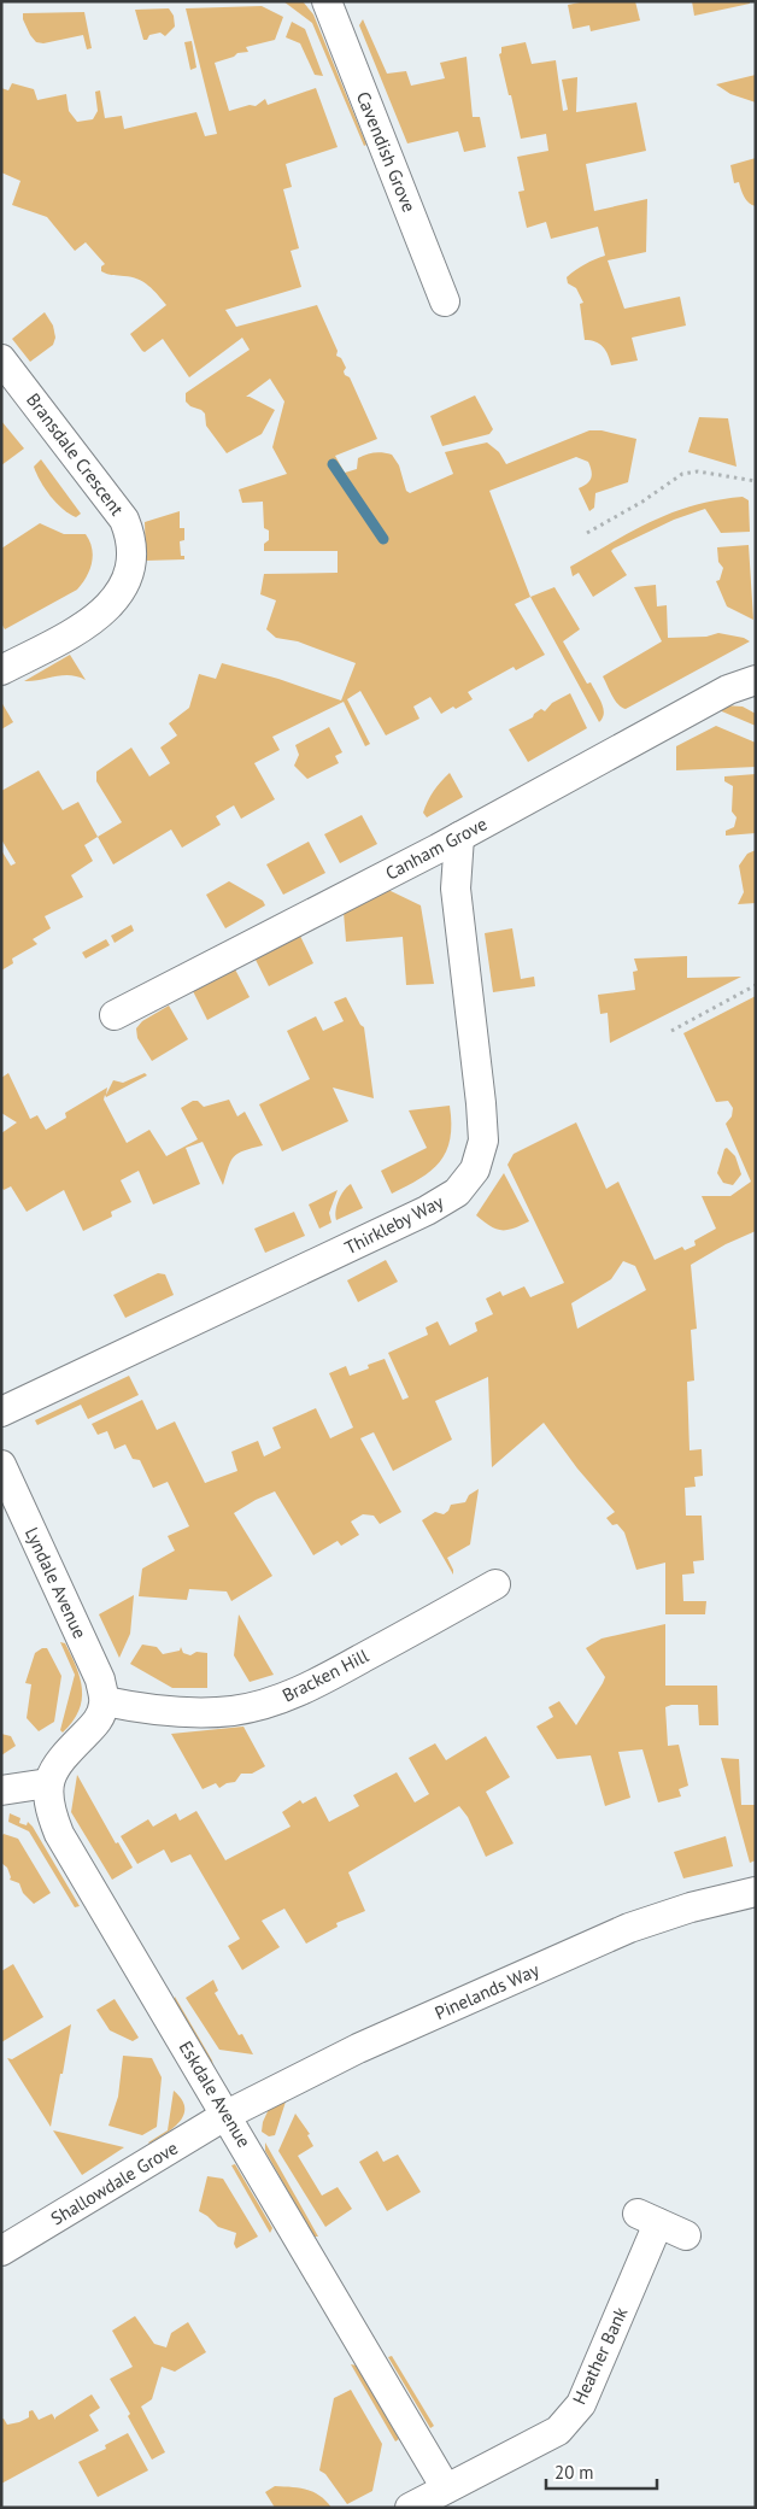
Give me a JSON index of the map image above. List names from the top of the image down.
{
  "streets": {
    "street": [
      "Cavendish Grove",
      "Bransdale Crescent",
      "Canham Grove",
      "Thirkleby Way",
      "Lyndale Avenue",
      "Bracken Hill",
      "Pinelands Way",
      "Eskdale Avenue",
      "Shallowdale Grove",
      "Heather Bank"
    ]
  },
  "crossings": [
    ["Canham Grove", "Thirkleby Way"],
    ["Lyndale Avenue", "Bracken Hill"],
    ["Pinelands Way", "Eskdale Avenue"],
    ["Pinelands Way", "Shallowdale Grove"],
    ["Eskdale Avenue", "Shallowdale Grove"],
    ["Eskdale Avenue", "Heather Bank"]
  ],
  "scale_bar": "20 m"
}
